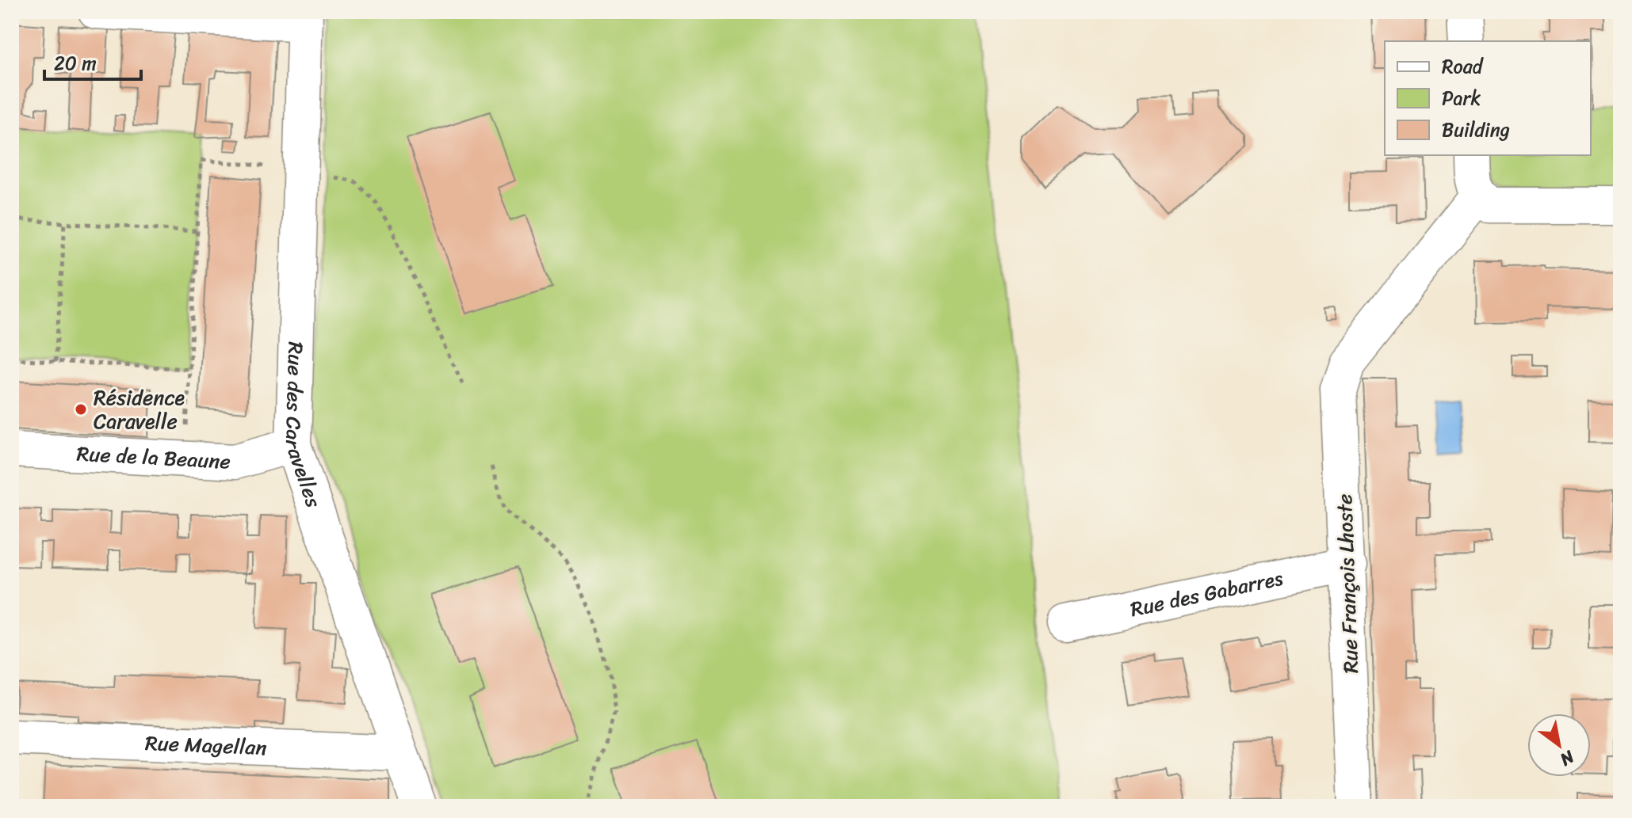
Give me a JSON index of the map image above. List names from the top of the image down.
{
  "streets": {
    "street": [
      "Rue des Caravelles",
      "Rue de la Beaune",
      "Rue François Lhoste",
      "Rue des Gabarres",
      "Rue Magellan"
    ]
  },
  "crossings": [
    ["Rue des Caravelles", "Rue de la Beaune"],
    ["Rue des Caravelles", "Rue Magellan"],
    ["Rue François Lhoste", "Rue des Gabarres"]
  ],
  "places": ["Résidence Caravelle"],
  "legend": ["Road", "Park", "Building"],
  "scale_bar": "20 m",
  "north": "bottom right"
}
